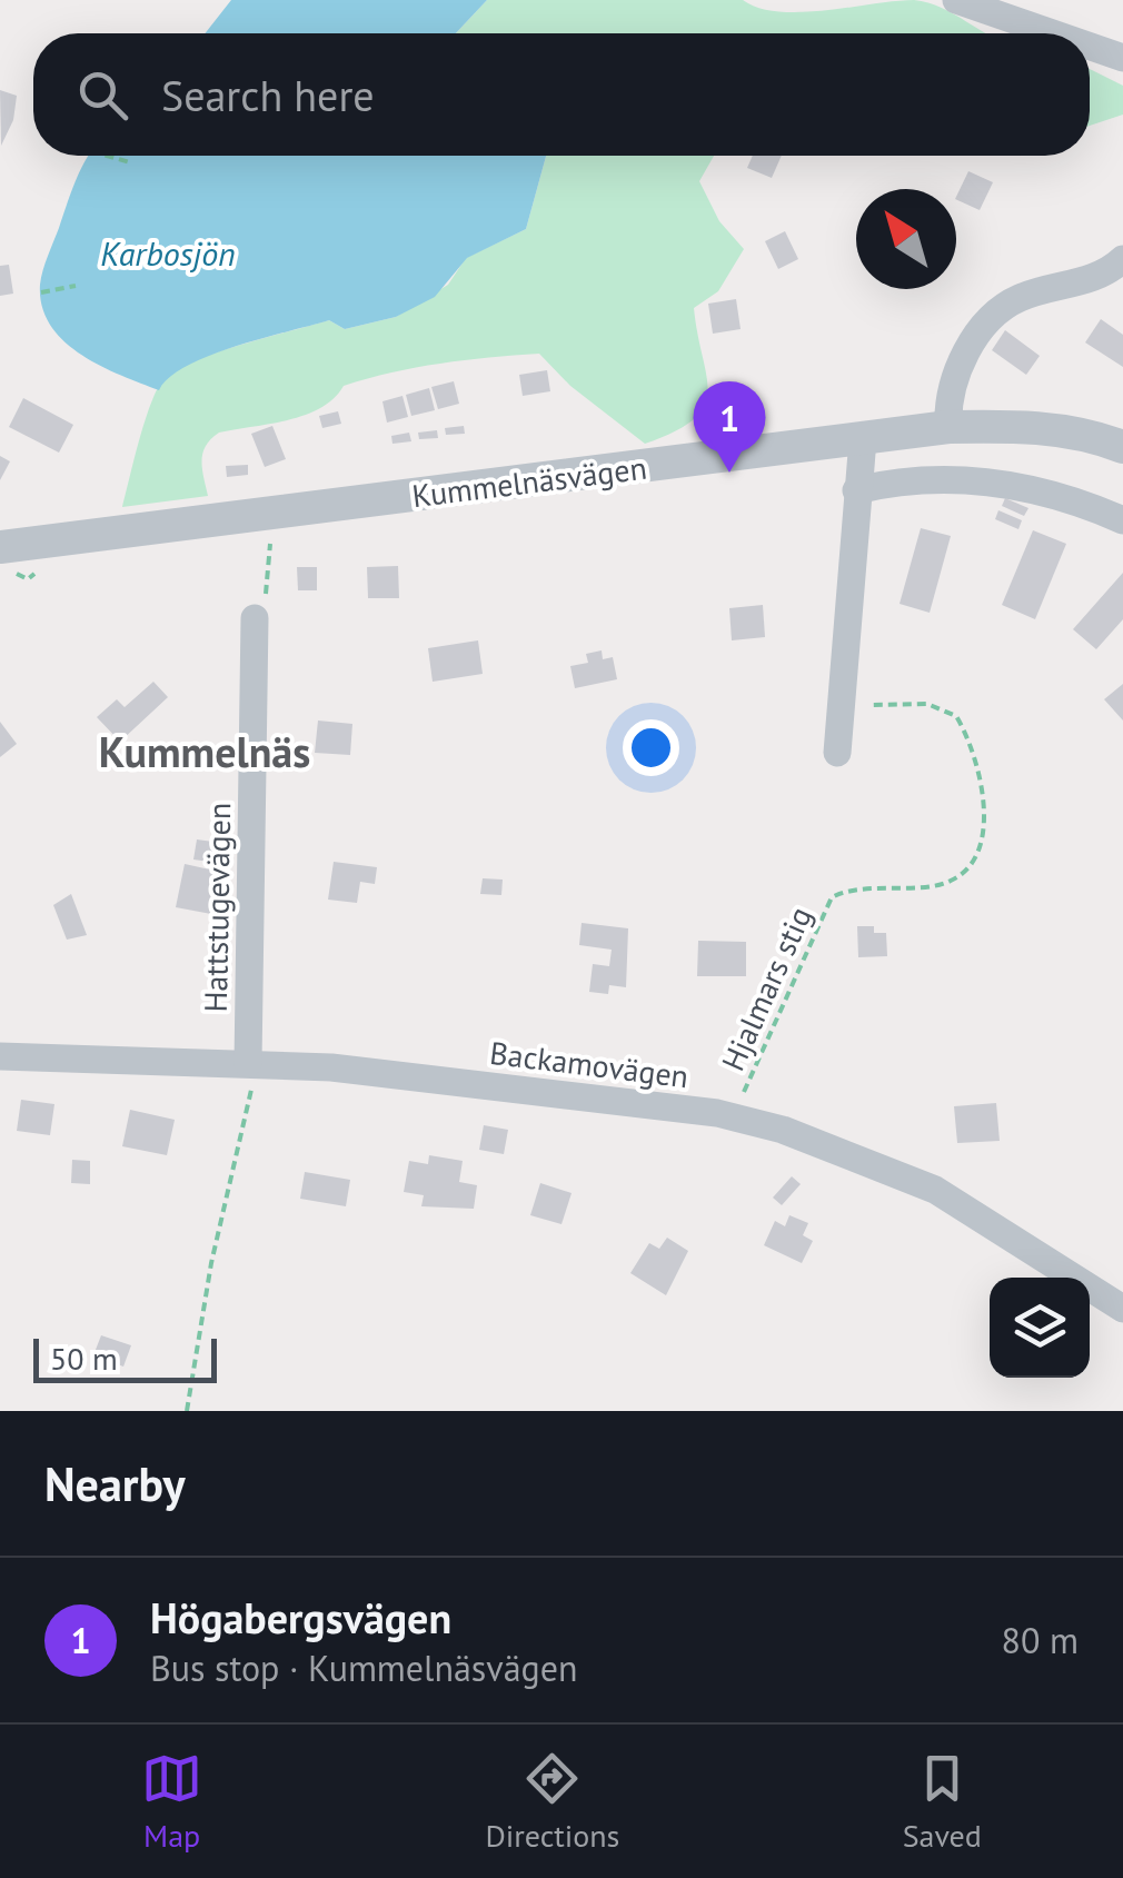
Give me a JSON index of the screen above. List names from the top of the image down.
{
  "streets": {
    "street": ["Kummelnäsvägen", "Hattstugevägen", "Backamovägen"],
    "path": ["Hjalmars stig"]
  },
  "crossings": [
    ["Hattstugevägen", "Backamovägen"],
    ["Hjalmars stig", "Backamovägen"]
  ],
  "districts": ["Kummelnäs"],
  "water": ["Karbosjön"],
  "scale_bar": "50 m",
  "north": "top left",
  "page": {
    "search": "Search here",
    "pins": "1",
    "scale": "50 m",
    "heading": "Nearby",
    "list": [
      {
        "mark": "1",
        "name": "Högabergsvägen",
        "note": "Bus stop · Kummelnäsvägen",
        "value": "80 m"
      }
    ],
    "nav": ["Map", "Directions", "Saved"]
  }
}
